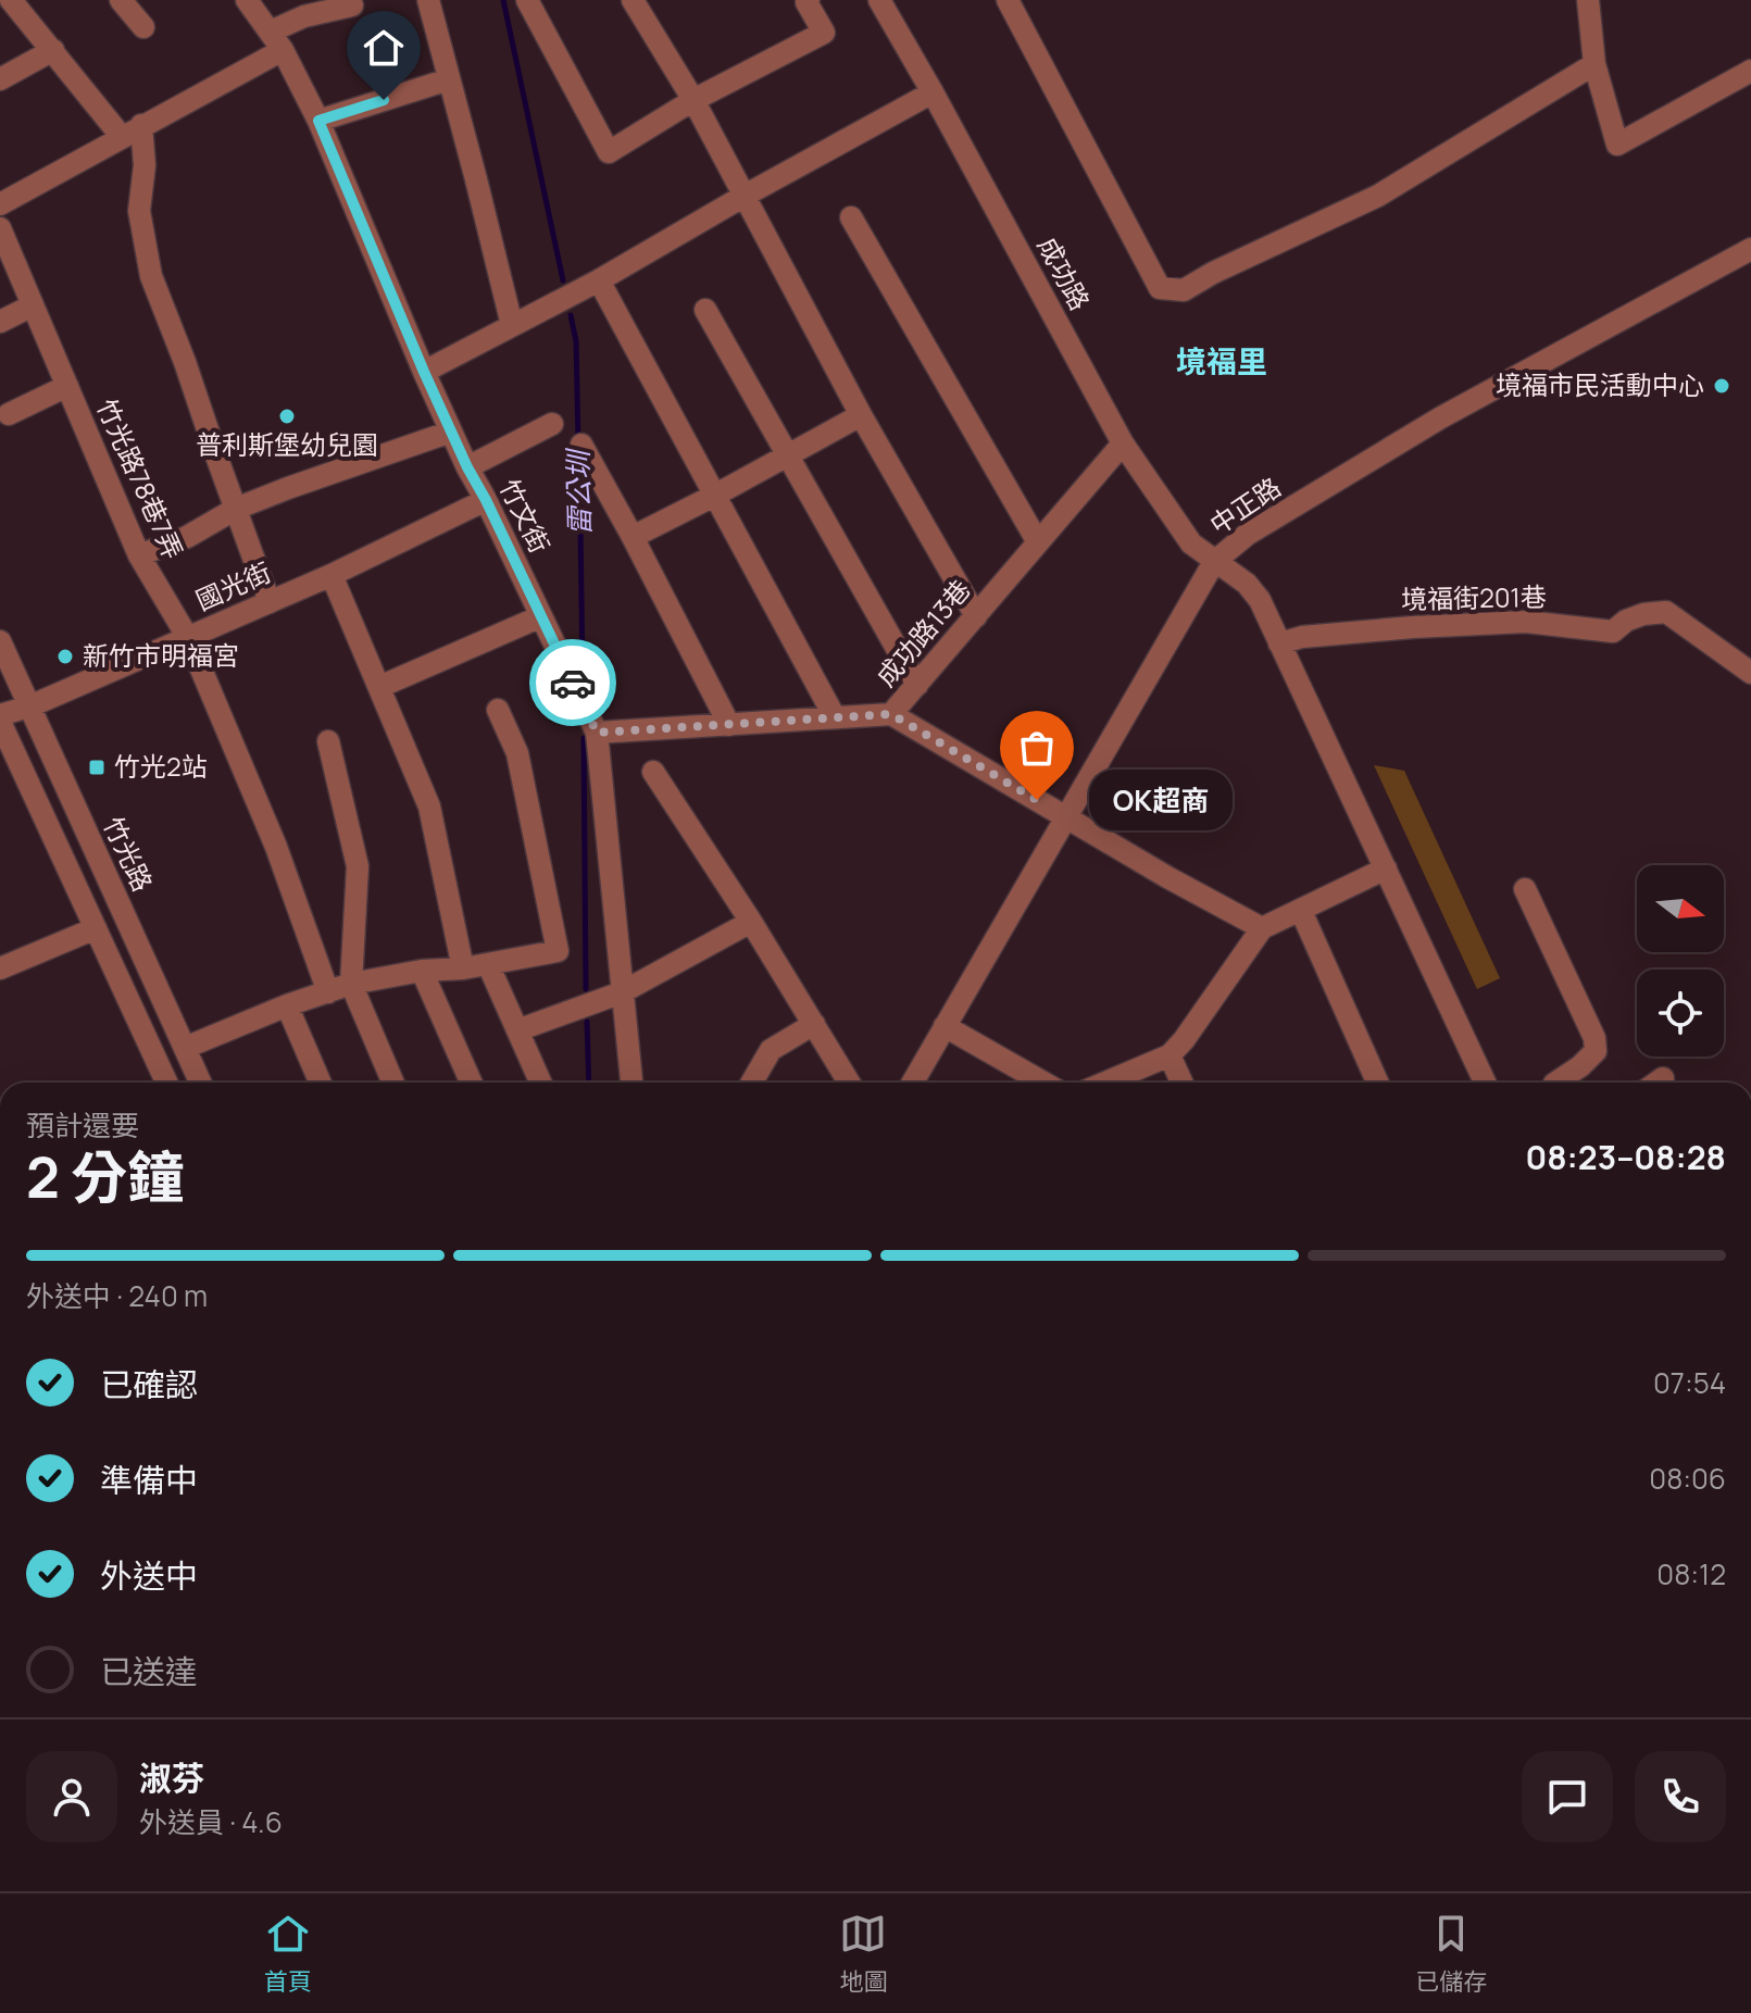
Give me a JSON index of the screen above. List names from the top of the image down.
{
  "streets": {
    "street": [
      "成功路",
      "竹光路78巷7弄",
      "中正路",
      "竹文街",
      "國光街",
      "境福街201巷",
      "成功路13巷",
      "竹光路"
    ]
  },
  "crossings": [
    ["成功路", "中正路"],
    ["成功路", "境福街201巷"],
    ["成功路", "成功路13巷"],
    ["竹光路78巷7弄", "國光街"],
    ["竹文街", "國光街"],
    ["竹文街", "成功路13巷"],
    ["國光街", "竹光路"]
  ],
  "districts": ["境福里"],
  "water": ["雷公圳"],
  "places": {
    "other": [
      "境福市民活動中心",
      "普利斯堡幼兒園",
      "新竹市明福宮",
      "OK超商"
    ],
    "transit": ["竹光2站"]
  },
  "north": "right",
  "page": {
    "bubble": "OK超商",
    "heading": ["2 分鐘", "預計還要", "08:23–08:28"],
    "panel": ["淑芬", "外送員 · 4.6"],
    "bar": "外送中 · 240 m",
    "list": [
      ["已確認", "07:54"],
      ["準備中", "08:06"],
      ["外送中", "08:12"],
      "已送達"
    ],
    "tabs": ["首頁", "地圖", "已儲存"]
  }
}
